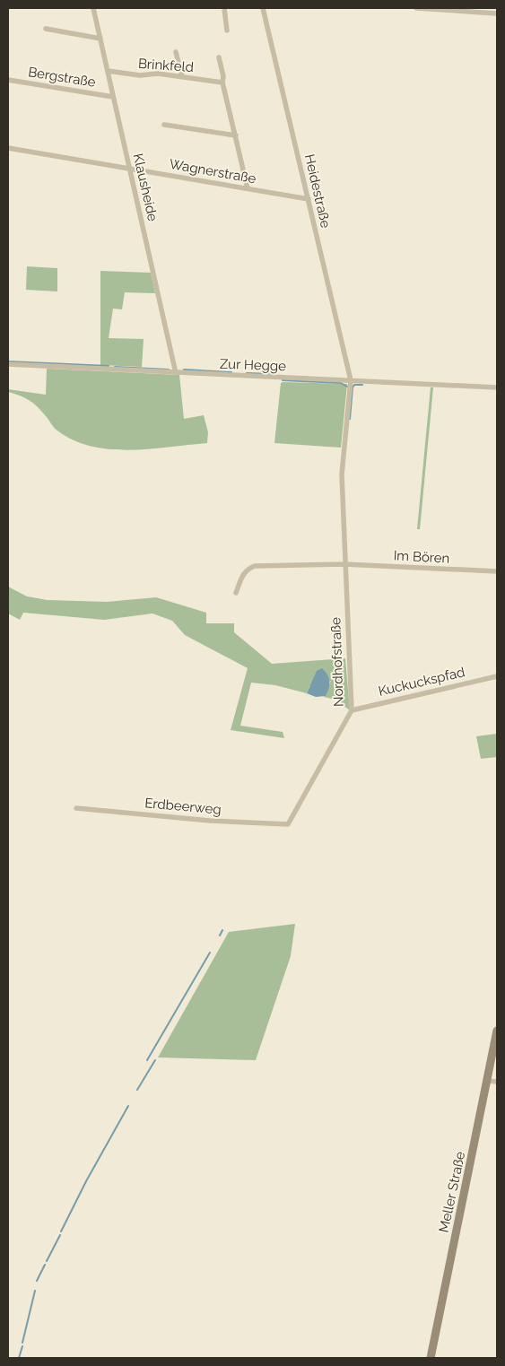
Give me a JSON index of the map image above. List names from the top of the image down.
{
  "streets": {
    "main road": ["Meller Straße"],
    "street": [
      "Brinkfeld",
      "Bergstraße",
      "Wagnerstraße",
      "Klausheide",
      "Heidestraße",
      "Zur Hegge",
      "Im Bören",
      "Nordhofstraße",
      "Kuckuckspfad",
      "Erdbeerweg"
    ]
  },
  "crossings": [
    ["Brinkfeld", "Klausheide"],
    ["Bergstraße", "Klausheide"],
    ["Wagnerstraße", "Klausheide"],
    ["Wagnerstraße", "Heidestraße"],
    ["Klausheide", "Zur Hegge"],
    ["Heidestraße", "Zur Hegge"],
    ["Heidestraße", "Nordhofstraße"],
    ["Zur Hegge", "Nordhofstraße"],
    ["Im Bören", "Nordhofstraße"],
    ["Nordhofstraße", "Kuckuckspfad"],
    ["Nordhofstraße", "Erdbeerweg"]
  ]
}
